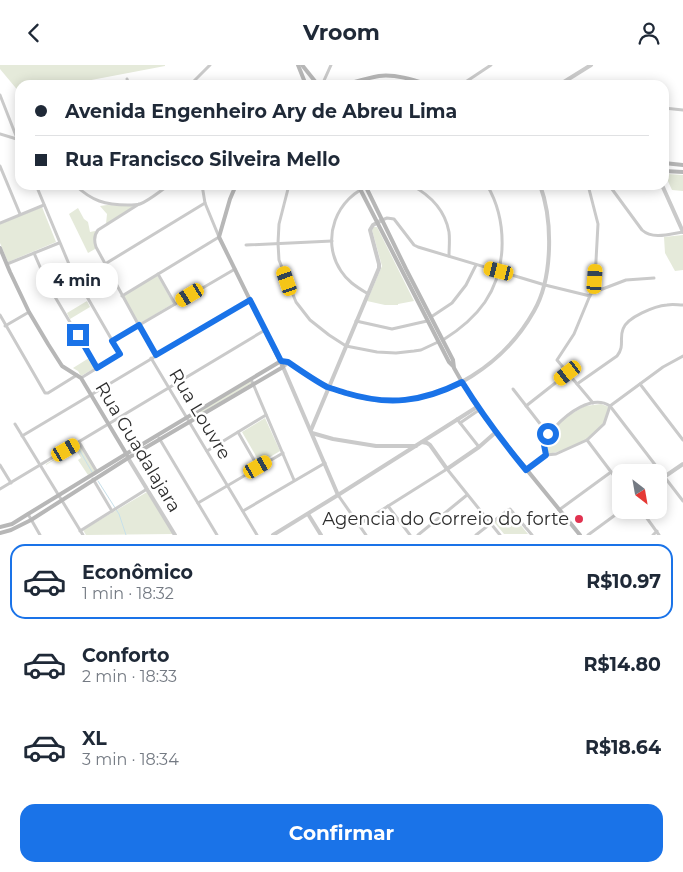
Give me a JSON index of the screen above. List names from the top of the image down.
{
  "streets": {
    "main road": ["Rua Guadalajara"],
    "street": ["Rua Louvre"]
  },
  "places": ["Agencia do Correio do forte"],
  "north": "bottom right",
  "page": {
    "header": "Vroom",
    "banner": ["Avenida Engenheiro Ary de Abreu Lima", "Rua Francisco Silveira Mello"],
    "bubble": "4 min",
    "list": [
      {
        "name": "Econômico",
        "note": "1 min · 18:32",
        "value": "R$10.97"
      },
      {
        "name": "Conforto",
        "note": "2 min · 18:33",
        "value": "R$14.80"
      },
      {
        "name": "XL",
        "note": "3 min · 18:34",
        "value": "R$18.64"
      }
    ],
    "buttons": "Confirmar"
  }
}
